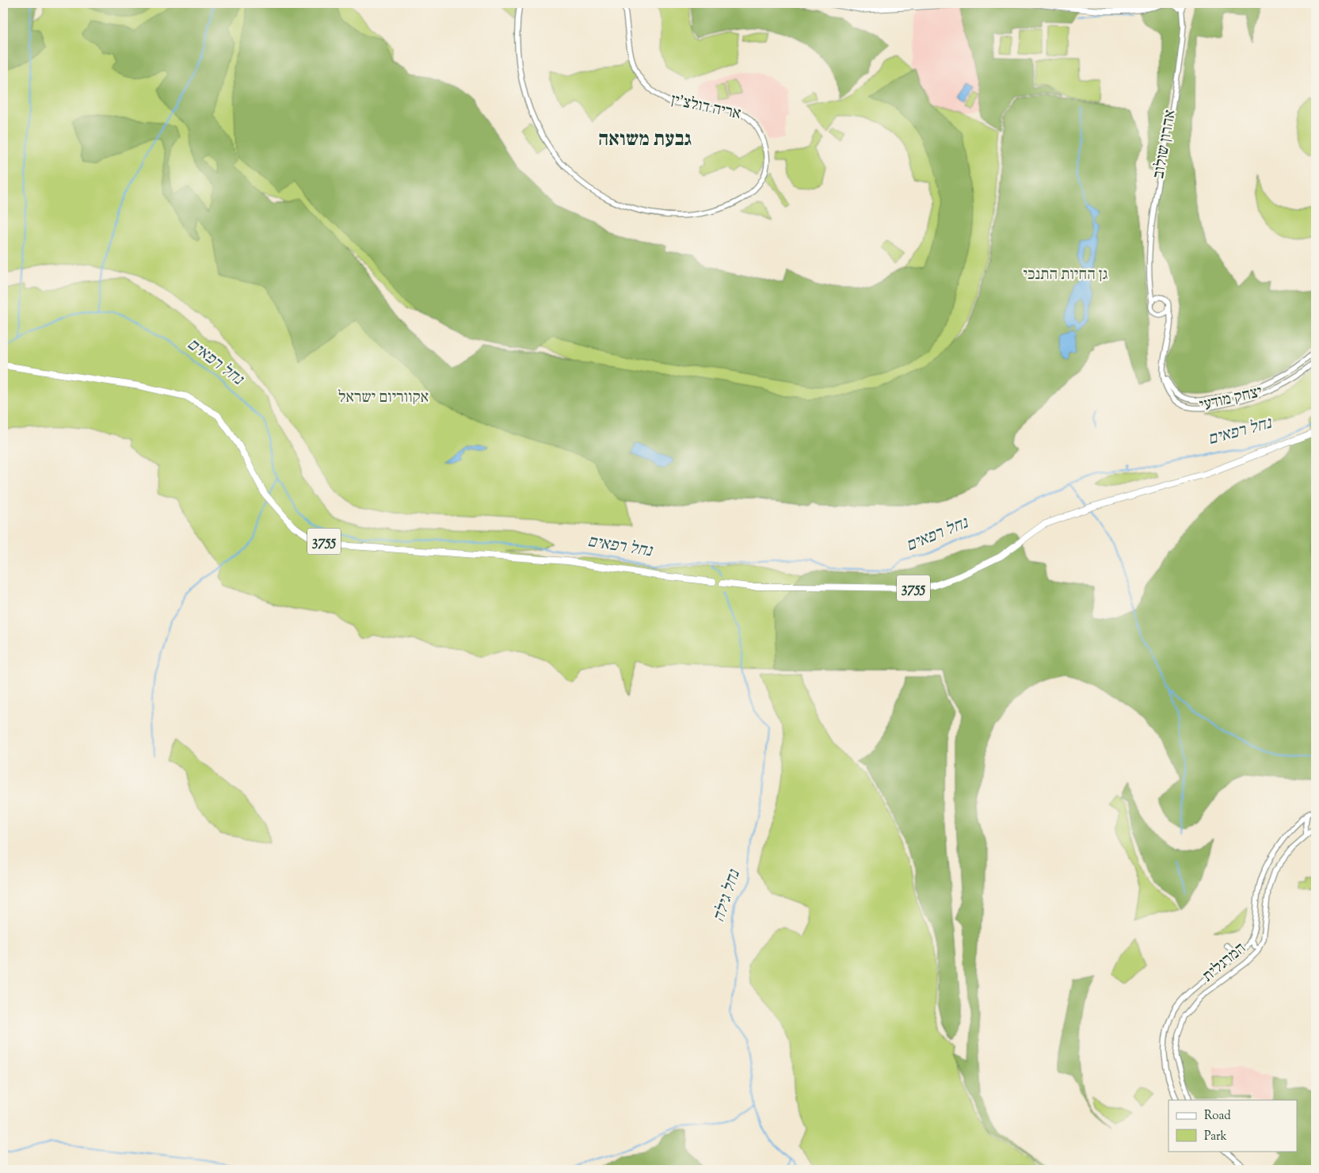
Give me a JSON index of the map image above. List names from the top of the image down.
{
  "streets": {
    "main road": ["3755"],
    "street": [
      "אריה דולצ'ין",
      "אהרון שולוב",
      "יצחק מודעי",
      "המרגלית"
    ]
  },
  "crossings": [
    ["אהרון שולוב", "יצחק מודעי"]
  ],
  "districts": ["גבעת משואה"],
  "water": ["נחל רפאים", "נחל גילה"],
  "parks": ["גן החיות התנכי", "אקווריום ישראל"],
  "legend": ["Road", "Park"]
}
